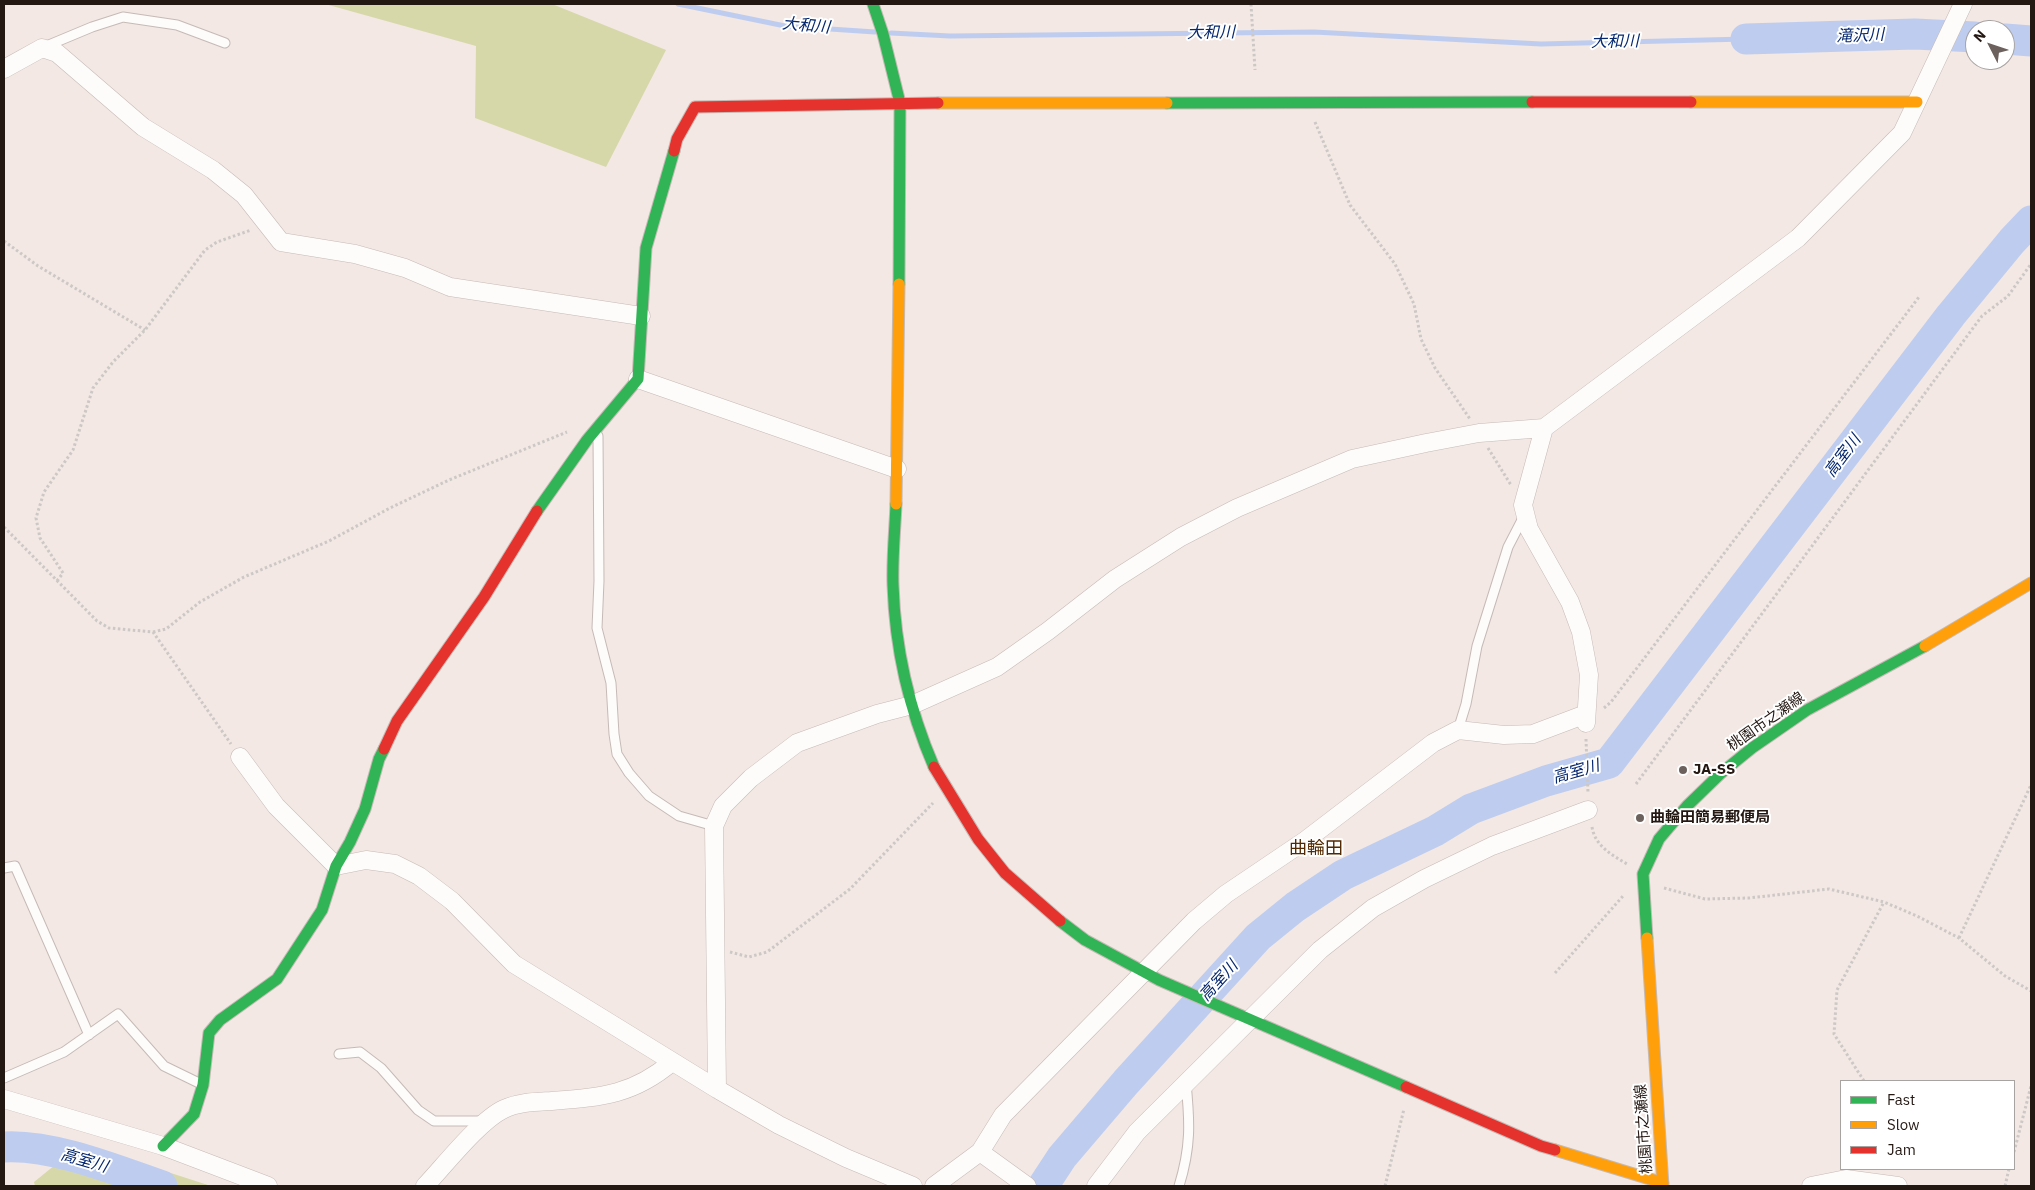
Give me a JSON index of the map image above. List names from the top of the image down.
{
  "streets": {
    "street": ["桃園市之瀬線"]
  },
  "districts": ["曲輪田"],
  "water": ["大和川", "滝沢川", "高室川"],
  "places": ["JA-SS", "曲輪田簡易郵便局"],
  "legend": ["Fast", "Slow", "Jam"],
  "north": "top left"
}
